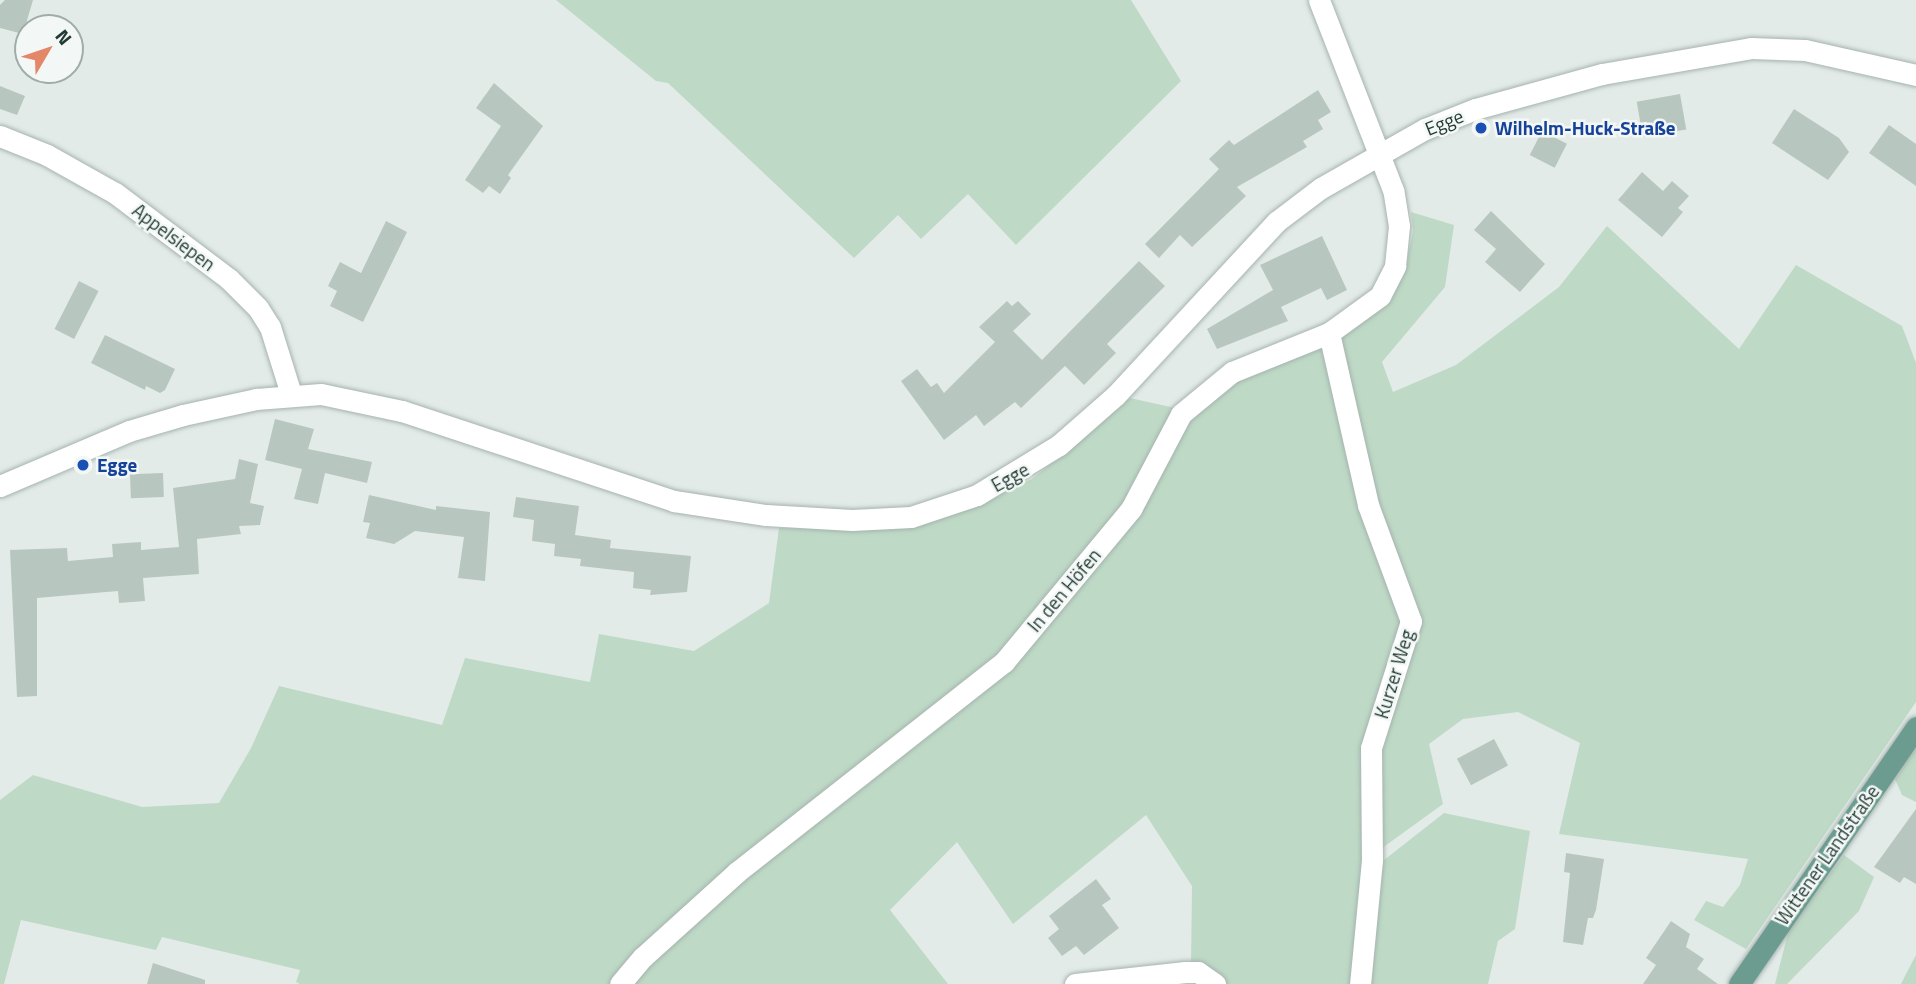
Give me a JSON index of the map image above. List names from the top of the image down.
{
  "streets": {
    "main road": ["Wittener Landstraße"],
    "street": [
      "Egge",
      "Appelsiepen",
      "In den Höfen",
      "Kurzer Weg"
    ]
  },
  "crossings": [
    ["Egge", "Appelsiepen"],
    ["Egge", "In den Höfen"],
    ["In den Höfen", "Kurzer Weg"]
  ],
  "places": ["Wilhelm-Huck-Straße", "Egge"],
  "north": "top right"
}
